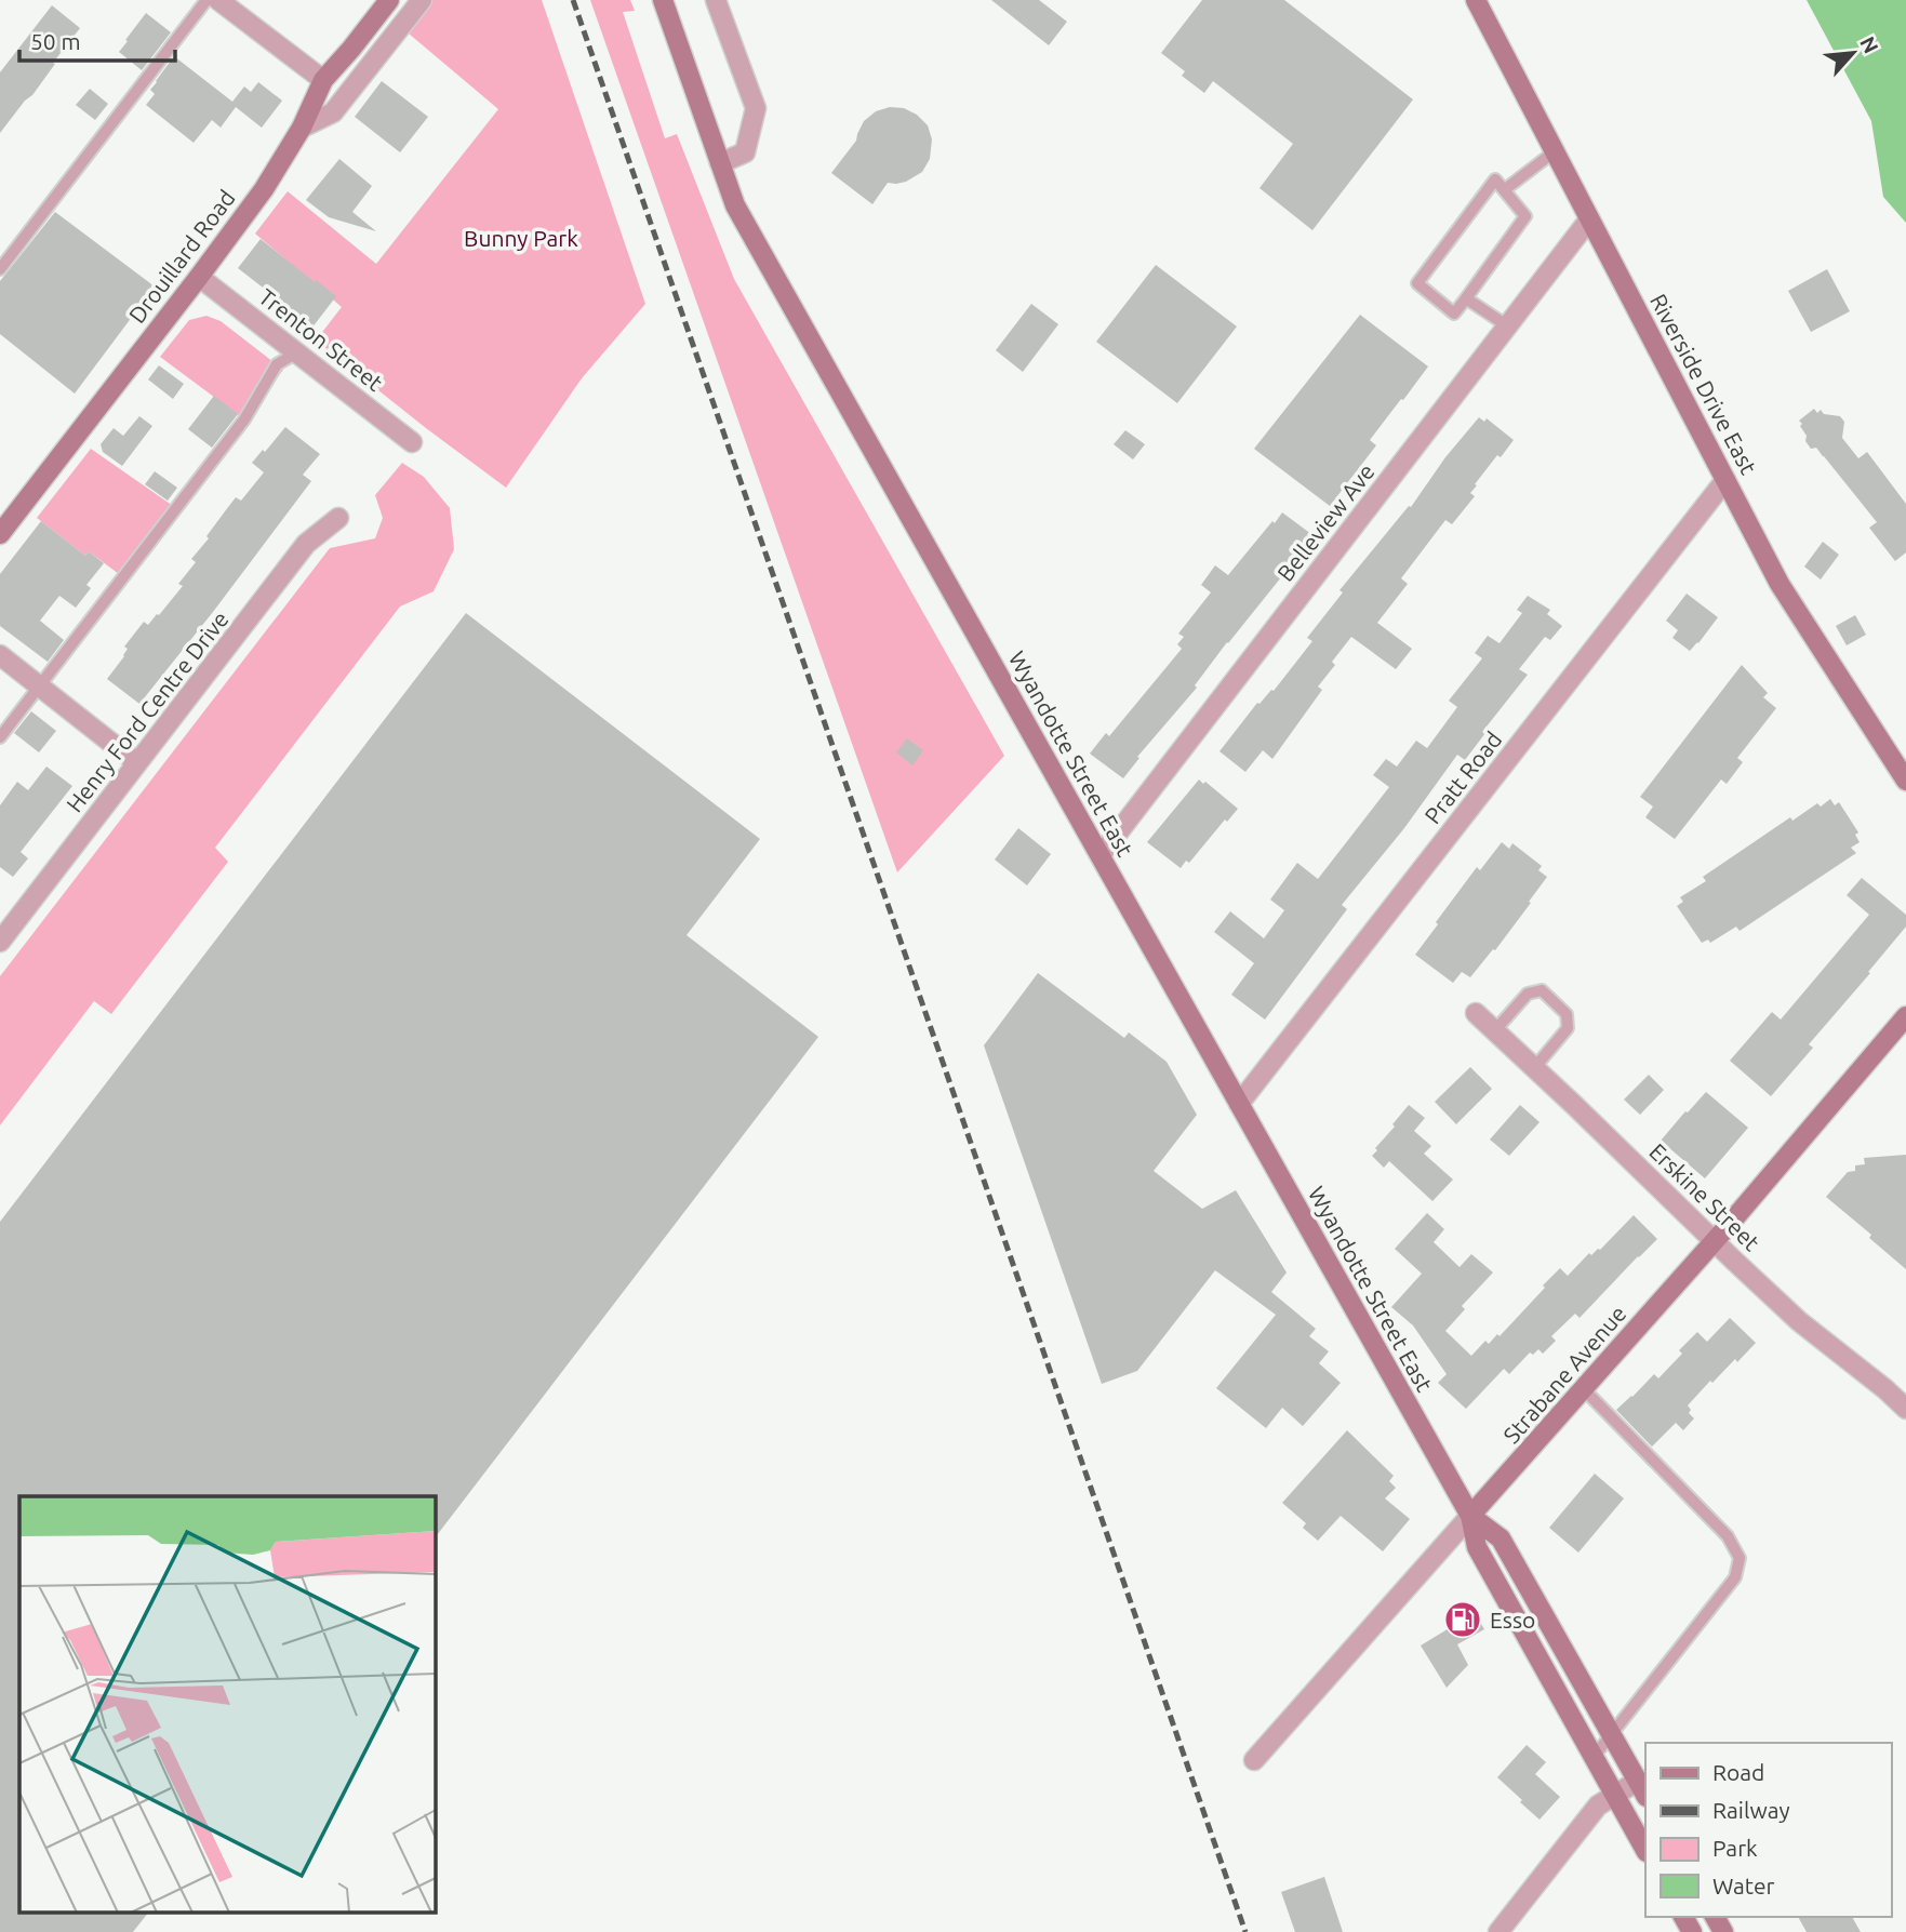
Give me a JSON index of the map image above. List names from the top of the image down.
{
  "streets": {
    "main road": [
      "Drouillard Road",
      "Riverside Drive East",
      "Wyandotte Street East",
      "Strabane Avenue"
    ],
    "street": [
      "Trenton Street",
      "Belleview Ave",
      "Henry Ford Centre Drive",
      "Pratt Road",
      "Erskine Street"
    ]
  },
  "crossings": [
    ["Drouillard Road", "Trenton Street"],
    ["Riverside Drive East", "Belleview Ave"],
    ["Riverside Drive East", "Pratt Road"],
    ["Belleview Ave", "Wyandotte Street East"],
    ["Wyandotte Street East", "Pratt Road"],
    ["Wyandotte Street East", "Strabane Avenue"],
    ["Erskine Street", "Strabane Avenue"]
  ],
  "parks": ["Bunny Park"],
  "places": {
    "fuel station": ["Esso"]
  },
  "legend": [
    "Road",
    "Railway",
    "Park",
    "Water"
  ],
  "scale_bar": "50 m",
  "north": "top right"
}
